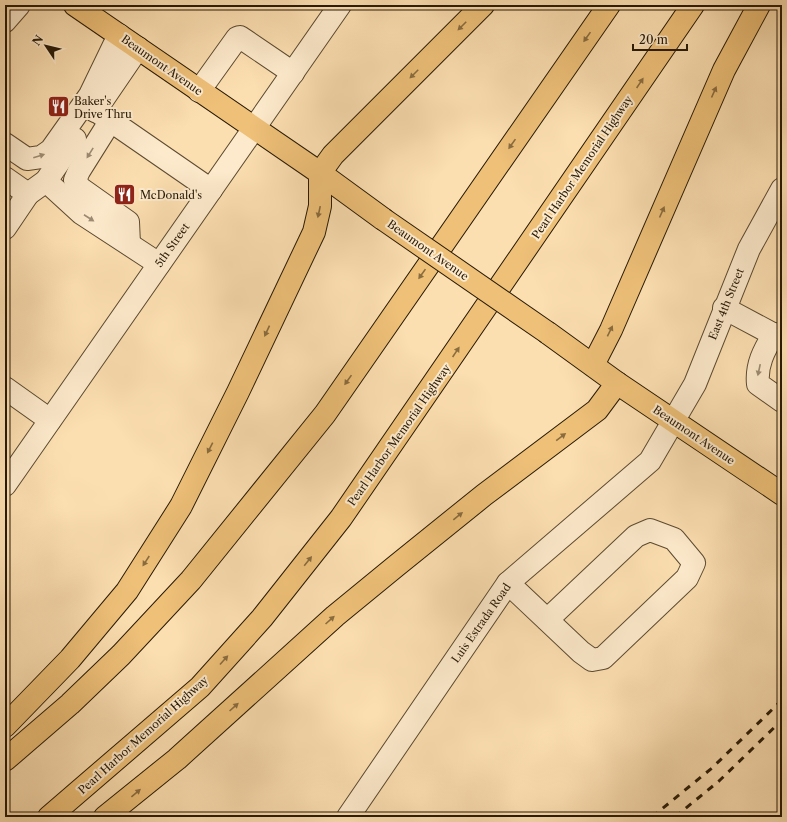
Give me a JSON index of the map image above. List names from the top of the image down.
{
  "streets": {
    "main road": ["Beaumont Avenue", "Pearl Harbor Memorial Highway"],
    "street": ["5th Street", "East 4th Street", "Luis Estrada Road"]
  },
  "crossings": [
    ["Beaumont Avenue", "5th Street"],
    ["Beaumont Avenue", "East 4th Street"],
    ["Beaumont Avenue", "Luis Estrada Road"],
    ["East 4th Street", "Luis Estrada Road"]
  ],
  "places": {
    "restaurant": ["Baker's Drive Thru", "McDonald's"]
  },
  "scale_bar": "20 m",
  "north": "top left"
}
